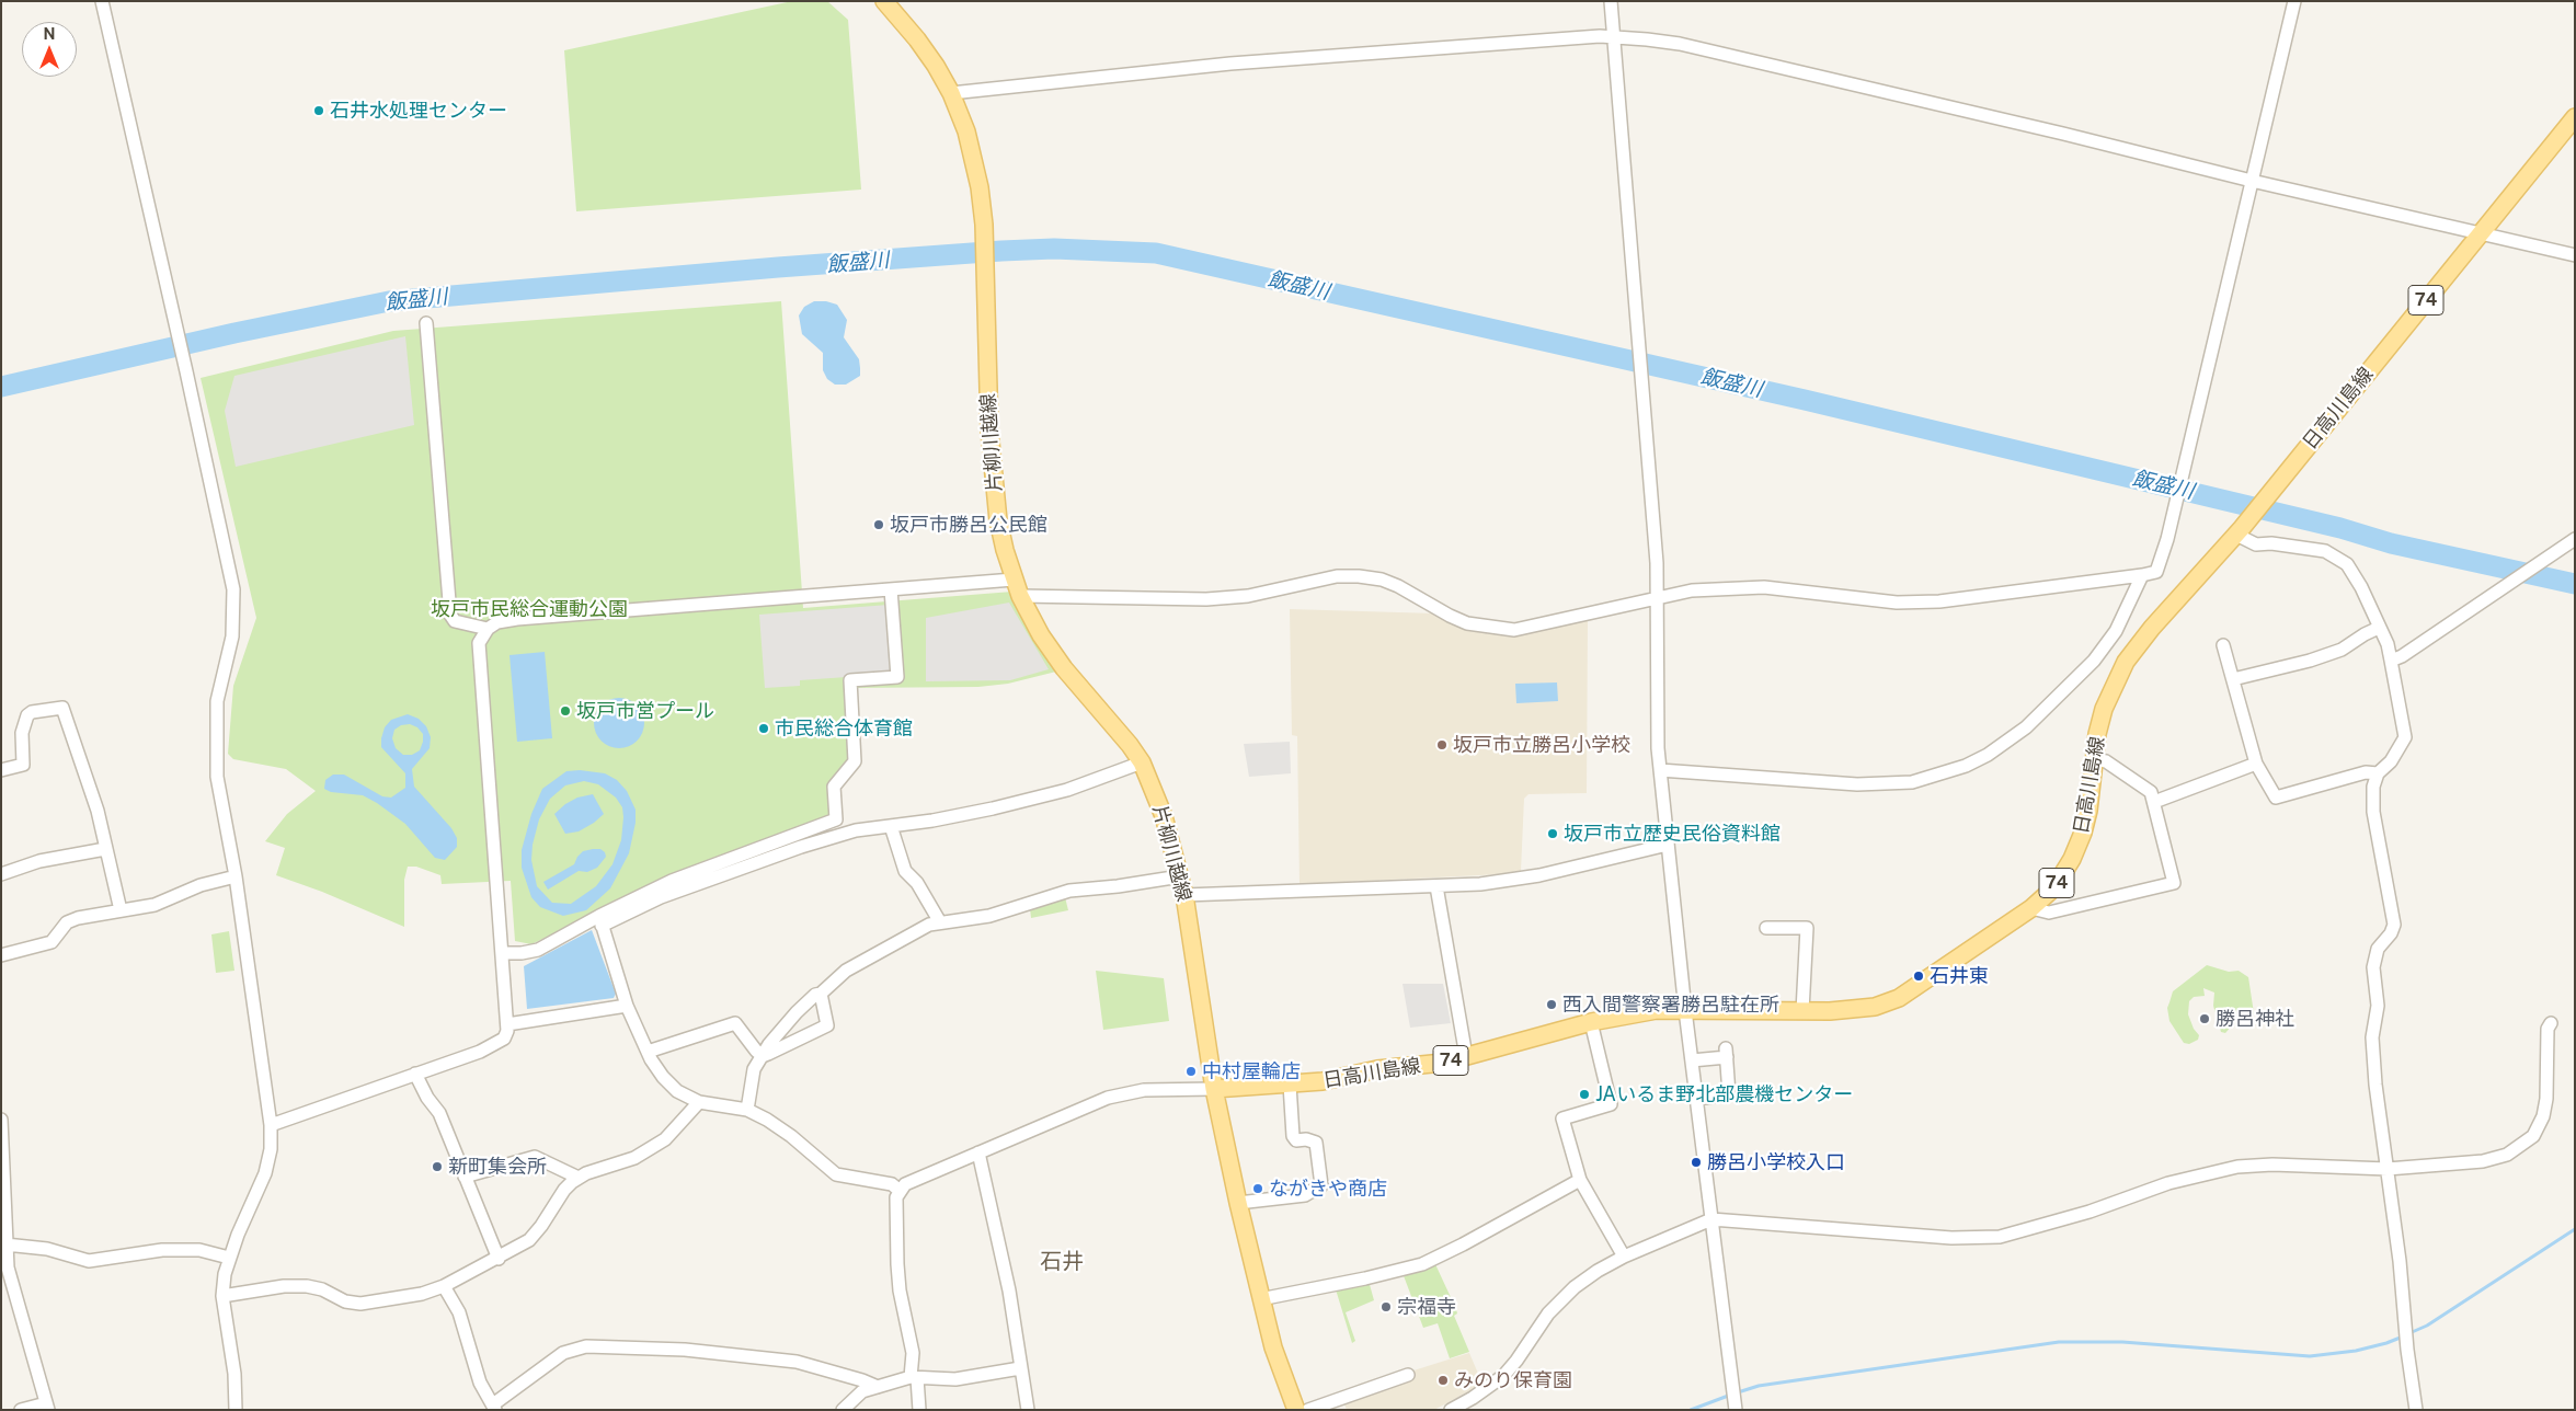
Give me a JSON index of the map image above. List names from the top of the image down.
{
  "streets": {
    "main road": ["74", "日高川島線", "片柳川越線"]
  },
  "crossings": [
    ["日高川島線", "片柳川越線"]
  ],
  "districts": ["石井"],
  "water": ["飯盛川"],
  "parks": ["坂戸市民総合運動公園"],
  "places": [
    "石井水処理センター",
    "坂戸市勝呂公民館",
    "坂戸市営プール",
    "市民総合体育館",
    "坂戸市立勝呂小学校",
    "坂戸市立歴史民俗資料館",
    "石井東",
    "西入間警察署勝呂駐在所",
    "勝呂神社",
    "中村屋輪店",
    "JAいるま野北部農機センター",
    "勝呂小学校入口",
    "新町集会所",
    "ながきや商店",
    "宗福寺",
    "みのり保育園"
  ],
  "north": "top"
}
